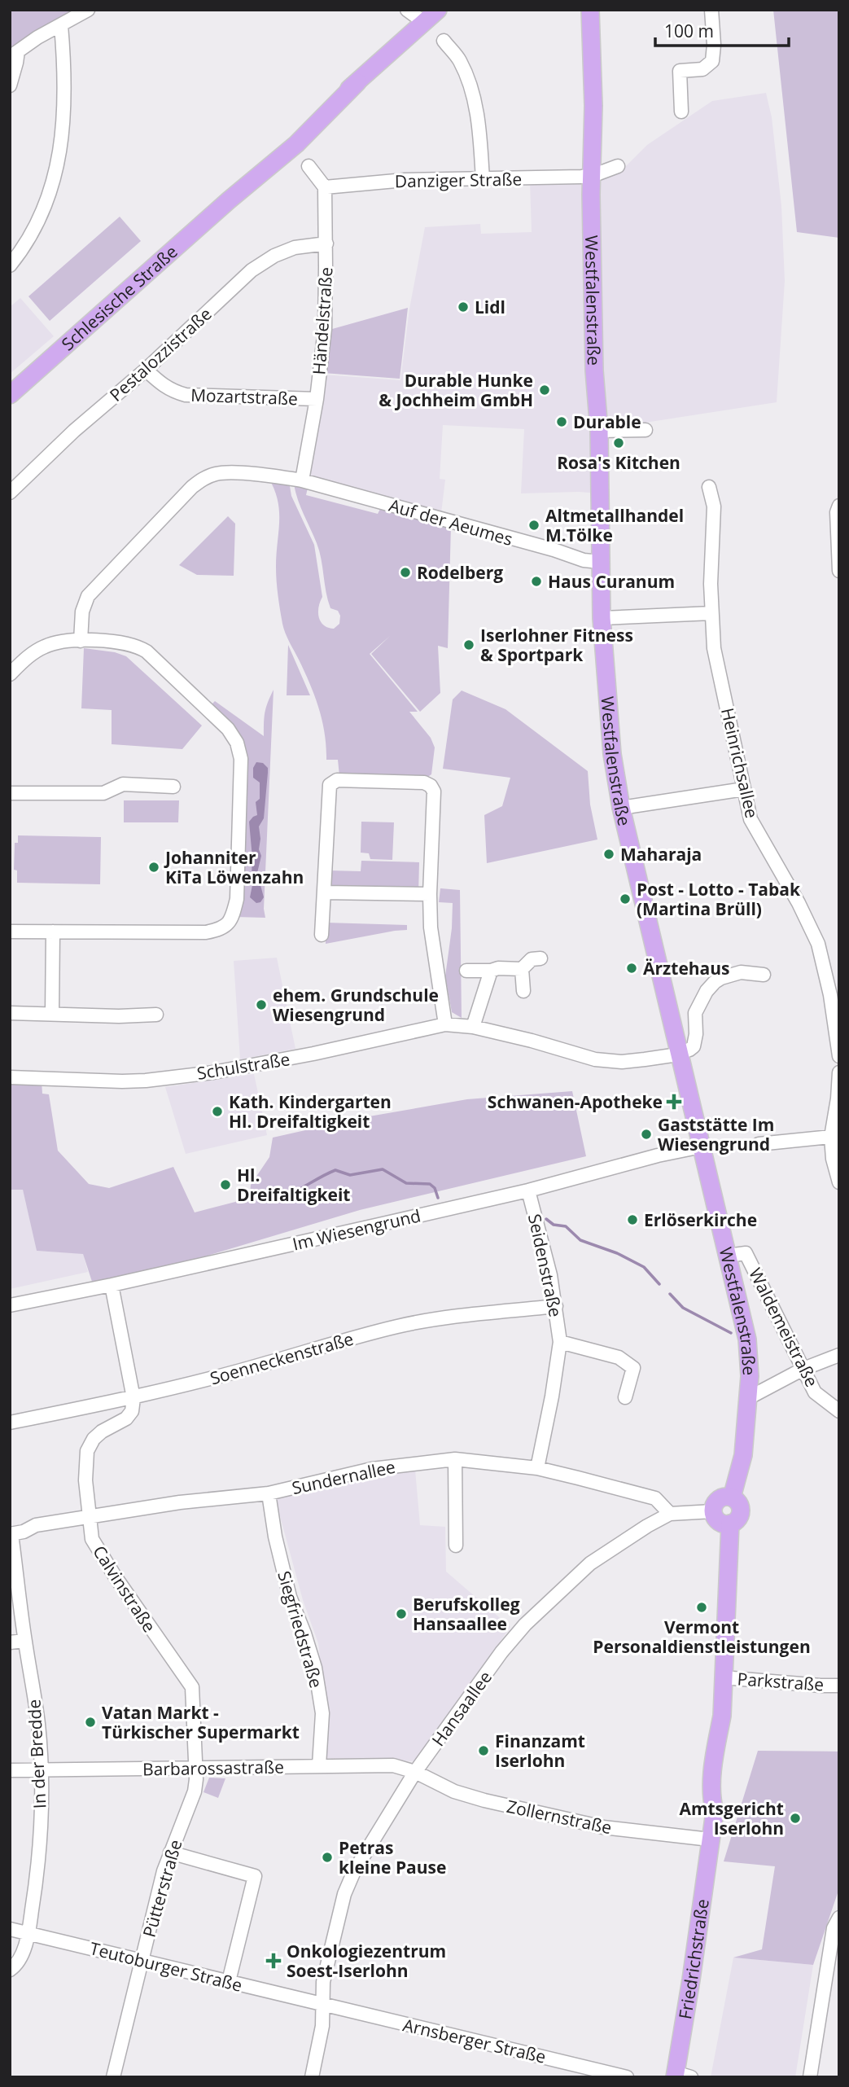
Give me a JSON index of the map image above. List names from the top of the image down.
{
  "streets": {
    "main road": ["Schlesische Straße", "Westfalenstraße", "Friedrichstraße"],
    "street": [
      "Danziger Straße",
      "Händelstraße",
      "Pestalozzistraße",
      "Mozartstraße",
      "Auf der Aeumes",
      "Heinrichsallee",
      "Schulstraße",
      "Im Wiesengrund",
      "Seidenstraße",
      "Waldemeistraße",
      "Soenneckenstraße",
      "Sundernallee",
      "Calvinstraße",
      "Siegfriedstraße",
      "Parkstraße",
      "Hansaallee",
      "In der Bredde",
      "Barbarossastraße",
      "Zollernstraße",
      "Pütterstraße",
      "Teutoburger Straße",
      "Arnsberger Straße"
    ]
  },
  "crossings": [
    ["Danziger Straße", "Westfalenstraße"],
    ["Danziger Straße", "Händelstraße"],
    ["Westfalenstraße", "Auf der Aeumes"],
    ["Westfalenstraße", "Schulstraße"],
    ["Westfalenstraße", "Im Wiesengrund"],
    ["Westfalenstraße", "Waldemeistraße"],
    ["Westfalenstraße", "Hansaallee"],
    ["Händelstraße", "Pestalozzistraße"],
    ["Händelstraße", "Mozartstraße"],
    ["Händelstraße", "Auf der Aeumes"],
    ["Pestalozzistraße", "Mozartstraße"],
    ["Im Wiesengrund", "Seidenstraße"],
    ["Seidenstraße", "Soenneckenstraße"],
    ["Seidenstraße", "Sundernallee"],
    ["Soenneckenstraße", "Calvinstraße"],
    ["Sundernallee", "Calvinstraße"],
    ["Sundernallee", "Siegfriedstraße"],
    ["Sundernallee", "Hansaallee"],
    ["Sundernallee", "In der Bredde"],
    ["Calvinstraße", "Barbarossastraße"],
    ["Calvinstraße", "Pütterstraße"],
    ["Siegfriedstraße", "Barbarossastraße"],
    ["Parkstraße", "Friedrichstraße"],
    ["Hansaallee", "Barbarossastraße"],
    ["Hansaallee", "Zollernstraße"],
    ["Hansaallee", "Teutoburger Straße"],
    ["Hansaallee", "Arnsberger Straße"],
    ["In der Bredde", "Barbarossastraße"],
    ["In der Bredde", "Teutoburger Straße"],
    ["Barbarossastraße", "Zollernstraße"],
    ["Barbarossastraße", "Pütterstraße"],
    ["Zollernstraße", "Friedrichstraße"],
    ["Pütterstraße", "Teutoburger Straße"],
    ["Teutoburger Straße", "Arnsberger Straße"]
  ],
  "places": {
    "other": [
      "Lidl",
      "Durable Hunke & Jochheim GmbH",
      "Durable",
      "Rosa's Kitchen",
      "Altmetallhandel M.Tölke",
      "Rodelberg",
      "Haus Curanum",
      "Iserlohner Fitness & Sportpark",
      "Maharaja",
      "Johanniter KiTa Löwenzahn",
      "Post - Lotto - Tabak (Martina Brüll)",
      "Ärztehaus",
      "ehem. Grundschule Wiesengrund",
      "Kath. Kindergarten Hl. Dreifaltigkeit",
      "Gaststätte Im Wiesengrund",
      "Hl. Dreifaltigkeit",
      "Erlöserkirche",
      "Vermont Personaldienstleistungen",
      "Berufskolleg Hansaallee",
      "Vatan Markt - Türkischer Supermarkt",
      "Finanzamt Iserlohn",
      "Amtsgericht Iserlohn",
      "Petras kleine Pause"
    ],
    "health": ["Schwanen-Apotheke", "Onkologiezentrum Soest-Iserlohn"]
  },
  "scale_bar": "100 m"
}
